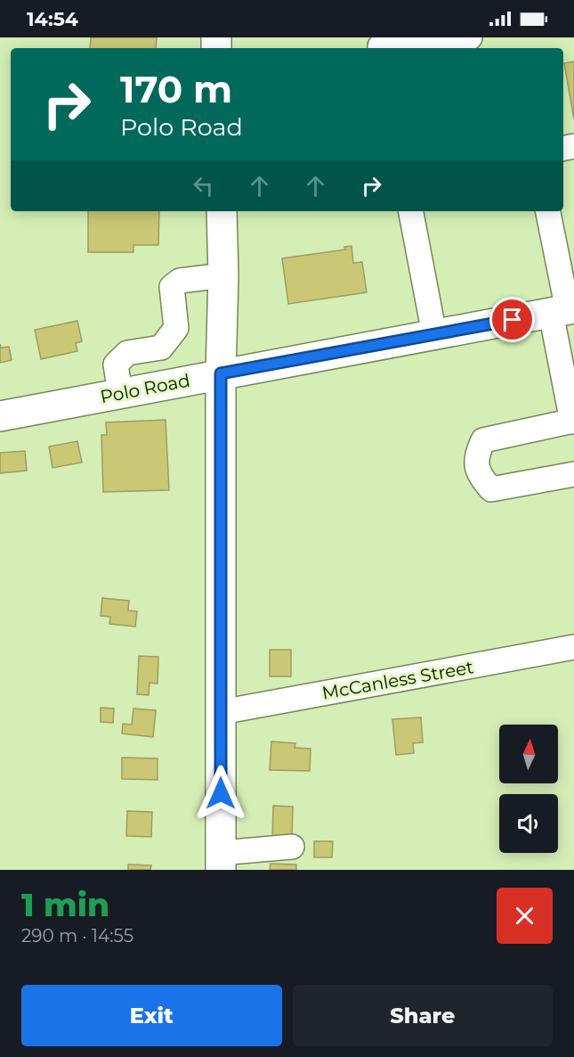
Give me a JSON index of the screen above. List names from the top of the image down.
{
  "streets": {
    "main road": ["Polo Road"],
    "street": ["McCanless Street"]
  },
  "north": "top",
  "page": {
    "status": "14:54",
    "turn": ["170 m", "Polo Road"],
    "heading": ["1 min", "290 m · 14:55"],
    "buttons": ["Exit", "Share"]
  }
}
